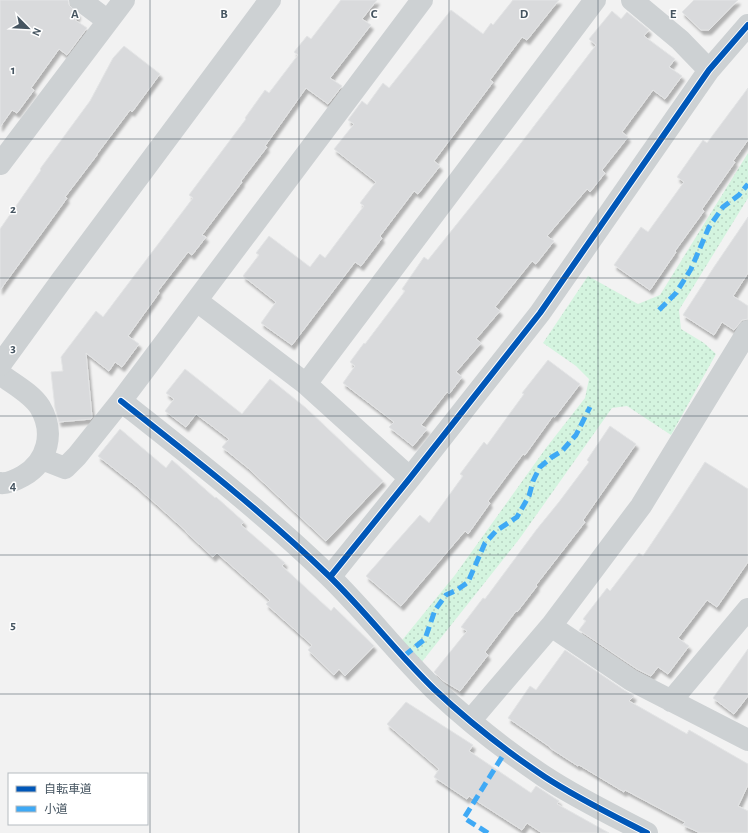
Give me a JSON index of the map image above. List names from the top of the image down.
{
  "legend": ["自転車道", "小道"],
  "north": "bottom right",
  "grid": {
    "columns": [
      "A",
      "B",
      "C",
      "D",
      "E"
    ],
    "rows": [
      "1",
      "2",
      "3",
      "4",
      "5"
    ]
  }
}
